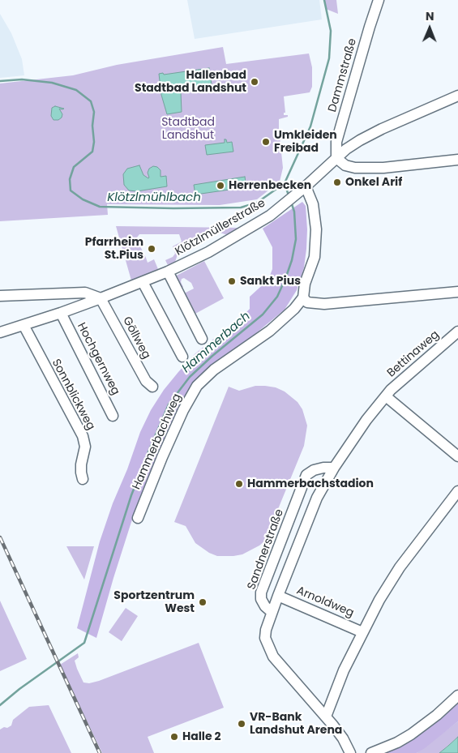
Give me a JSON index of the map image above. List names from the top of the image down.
{
  "streets": {
    "street": [
      "Dammstraße",
      "Klötzlmüllerstraße",
      "Göllweg",
      "Bettinaweg",
      "Hochgernweg",
      "Sonnblickweg",
      "Hammerbachweg",
      "Sandnerstraße",
      "Arnoldweg"
    ]
  },
  "crossings": [
    ["Dammstraße", "Klötzlmüllerstraße"],
    ["Klötzlmüllerstraße", "Göllweg"],
    ["Klötzlmüllerstraße", "Hochgernweg"],
    ["Klötzlmüllerstraße", "Sonnblickweg"]
  ],
  "water": ["Klötzlmühlbach", "Hammerbach"],
  "parks": ["Stadtbad Landshut"],
  "places": [
    "Hallenbad Stadtbad Landshut",
    "Umkleiden Freibad",
    "Onkel Arif",
    "Herrenbecken",
    "Pfarrheim St.Pius",
    "Sankt Pius",
    "Hammerbachstadion",
    "Sportzentrum West",
    "VR-Bank Landshut Arena",
    "Halle 2"
  ],
  "north": "top"
}
